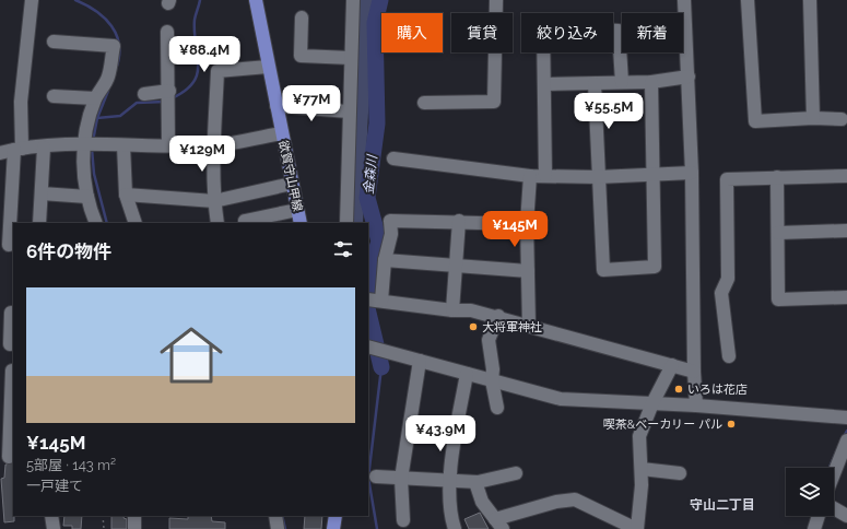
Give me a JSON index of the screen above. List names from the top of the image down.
{
  "streets": {
    "main road": ["欲賀守山甲線"]
  },
  "districts": ["守山二丁目"],
  "water": ["金森川"],
  "places": ["大将軍神社", "いろは花店", "喫茶&ベーカリー パル"],
  "page": {
    "chip": [
      "購入",
      "賃貸",
      "絞り込み",
      "新着"
    ],
    "price": [
      "¥88.4M",
      "¥77M",
      "¥55.5M",
      "¥129M",
      "¥145M",
      "¥43.9M"
    ],
    "heading": "6件の物件",
    "list": [
      {
        "name": "¥145M",
        "note": "5部屋 · 143 m² · 一戸建て"
      }
    ]
  }
}
